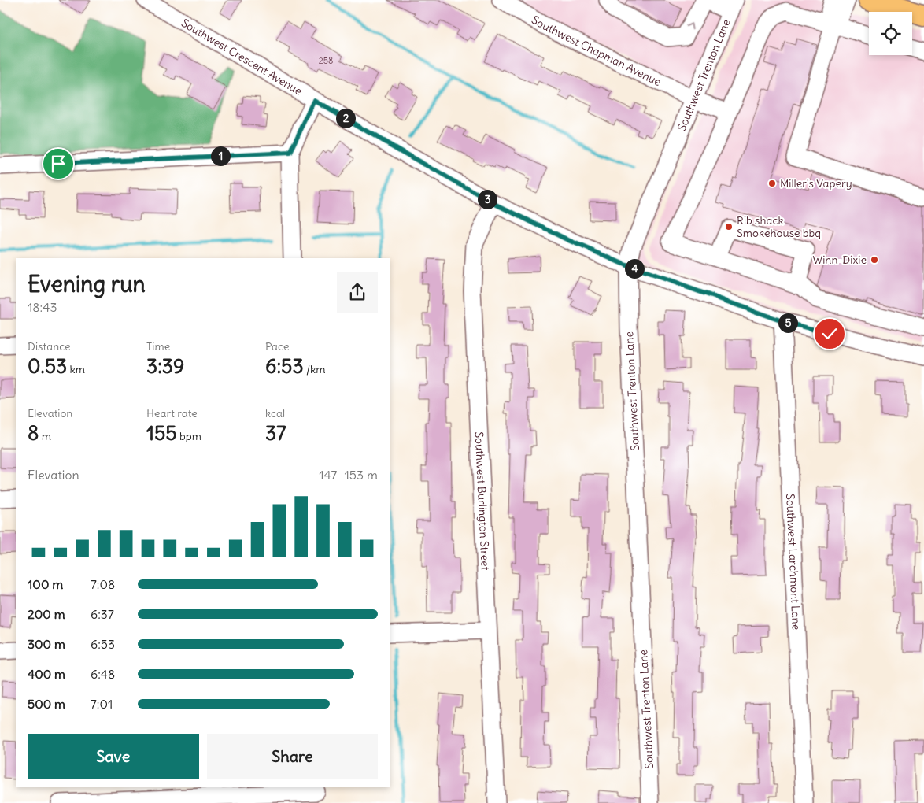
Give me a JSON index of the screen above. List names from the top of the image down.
{
  "streets": {
    "street": [
      "Southwest Chapman Avenue",
      "Southwest Crescent Avenue",
      "Southwest Trenton Lane",
      "Southwest Burlington Street",
      "Southwest Larchmont Lane"
    ]
  },
  "crossings": [
    ["Southwest Chapman Avenue", "Southwest Trenton Lane"],
    ["Southwest Crescent Avenue", "Southwest Trenton Lane"],
    ["Southwest Crescent Avenue", "Southwest Burlington Street"],
    ["Southwest Crescent Avenue", "Southwest Larchmont Lane"]
  ],
  "places": ["Miller's Vapery", "Rib shack Smokehouse bbq", "Winn-Dixie"],
  "house_numbers": ["258"],
  "page": {
    "pins": [
      "2",
      "1",
      "3",
      "4",
      "5"
    ],
    "heading": ["Evening run", "18:43"],
    "stats": [
      ["Distance", "0.53 km"],
      ["Time", "3:39"],
      ["Pace", "6:53 /km"],
      ["Elevation", "8 m"],
      ["Heart rate", "155 bpm"],
      ["kcal", "37"]
    ],
    "chart": ["Elevation", "147–153 m"],
    "list": [
      {
        "name": "100 m",
        "note": "7:08"
      },
      {
        "name": "200 m",
        "note": "6:37"
      },
      {
        "name": "300 m",
        "note": "6:53"
      },
      {
        "name": "400 m",
        "note": "6:48"
      },
      {
        "name": "500 m",
        "note": "7:01"
      }
    ],
    "buttons": ["Save", "Share"]
  }
}
